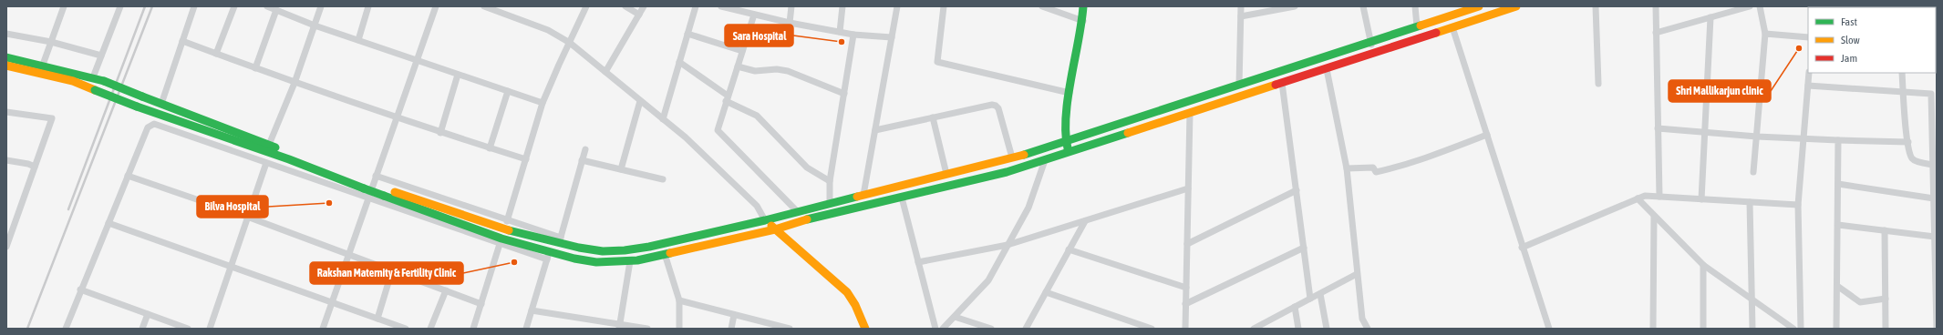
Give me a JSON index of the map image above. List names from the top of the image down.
{
  "places": [
    "Sara Hospital",
    "Shri Mallikarjun clinic",
    "Bilva Hospital",
    "Rakshan Maternity & Fertility Clinic"
  ],
  "legend": ["Fast", "Slow", "Jam"]
}
